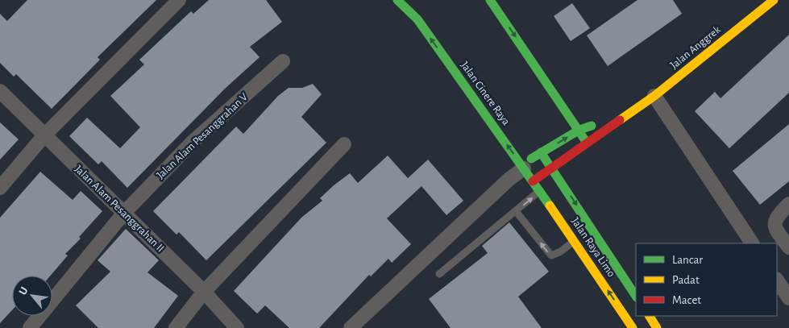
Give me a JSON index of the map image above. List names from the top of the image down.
{
  "streets": {
    "main road": ["Jalan Anggrek", "Jalan Cinere Raya", "Jalan Raya Limo"],
    "street": ["Jalan Alam Pesanggrahan V", "Jalan Alam Pesanggrahan II"]
  },
  "crossings": [
    ["Jalan Anggrek", "Jalan Cinere Raya"],
    ["Jalan Anggrek", "Jalan Raya Limo"],
    ["Jalan Cinere Raya", "Jalan Raya Limo"],
    ["Jalan Alam Pesanggrahan V", "Jalan Alam Pesanggrahan II"]
  ],
  "legend": ["Lancar", "Padat", "Macet"],
  "north": "top left"
}
